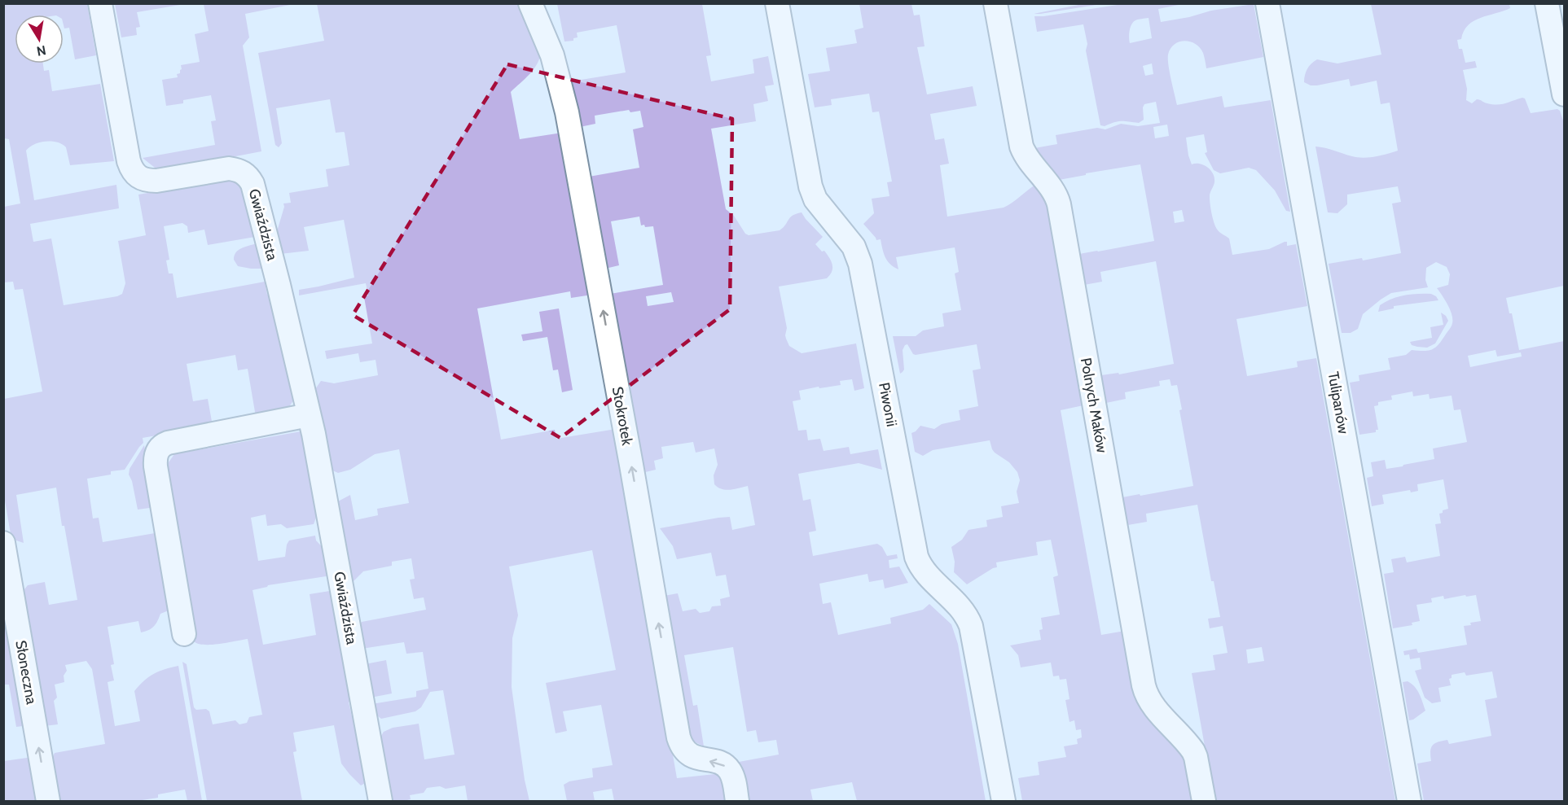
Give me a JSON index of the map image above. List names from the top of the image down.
{
  "streets": {
    "street": [
      "Gwiaździsta",
      "Tulipanów",
      "Piwonii",
      "Polnych Maków",
      "Stokrotek",
      "Słoneczna"
    ]
  },
  "one_way": ["Stokrotek", "Słoneczna"],
  "north": "bottom"
}
